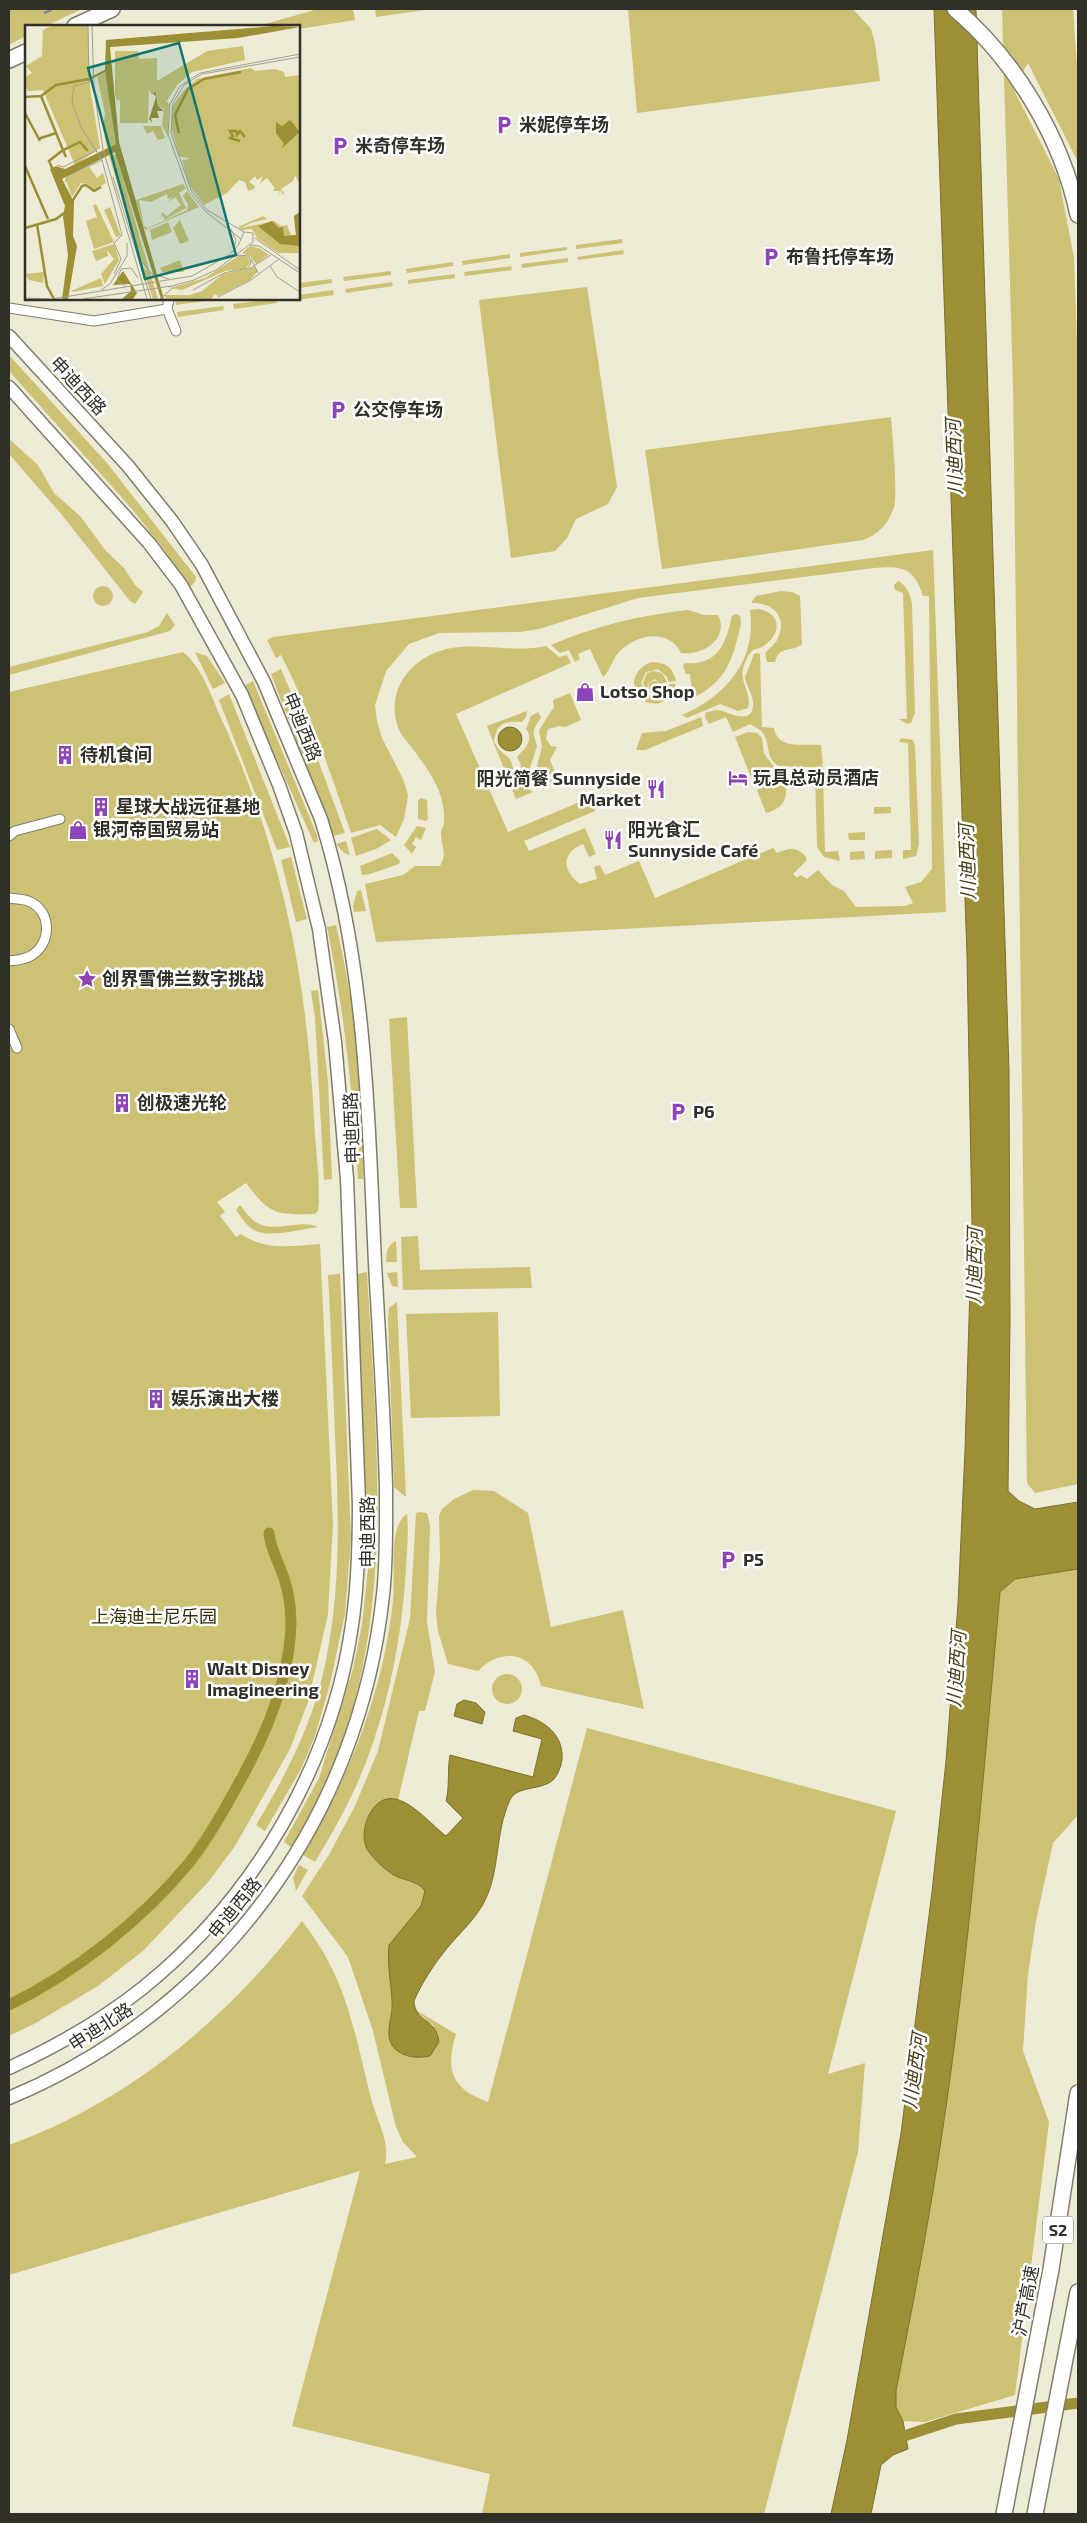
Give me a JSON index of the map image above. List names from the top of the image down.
{
  "streets": {
    "highway": ["S2", "沪芦高速"],
    "street": ["申迪西路", "申迪北路"]
  },
  "crossings": [
    ["申迪西路", "申迪北路"]
  ],
  "water": ["川迪西河"],
  "parks": ["上海迪士尼乐园"],
  "places": {
    "parking": [
      "米妮停车场",
      "米奇停车场",
      "布鲁托停车场",
      "公交停车场",
      "P6",
      "P5"
    ],
    "shop": ["Lotso Shop", "银河帝国贸易站"],
    "building": [
      "待机食间",
      "星球大战远征基地",
      "创极速光轮",
      "娱乐演出大楼",
      "Walt Disney Imagineering"
    ],
    "hotel": ["玩具总动员酒店"],
    "restaurant": ["阳光简餐 Sunnyside Market", "阳光食汇 Sunnyside Café"],
    "place": ["创界雪佛兰数字挑战"]
  }
}
